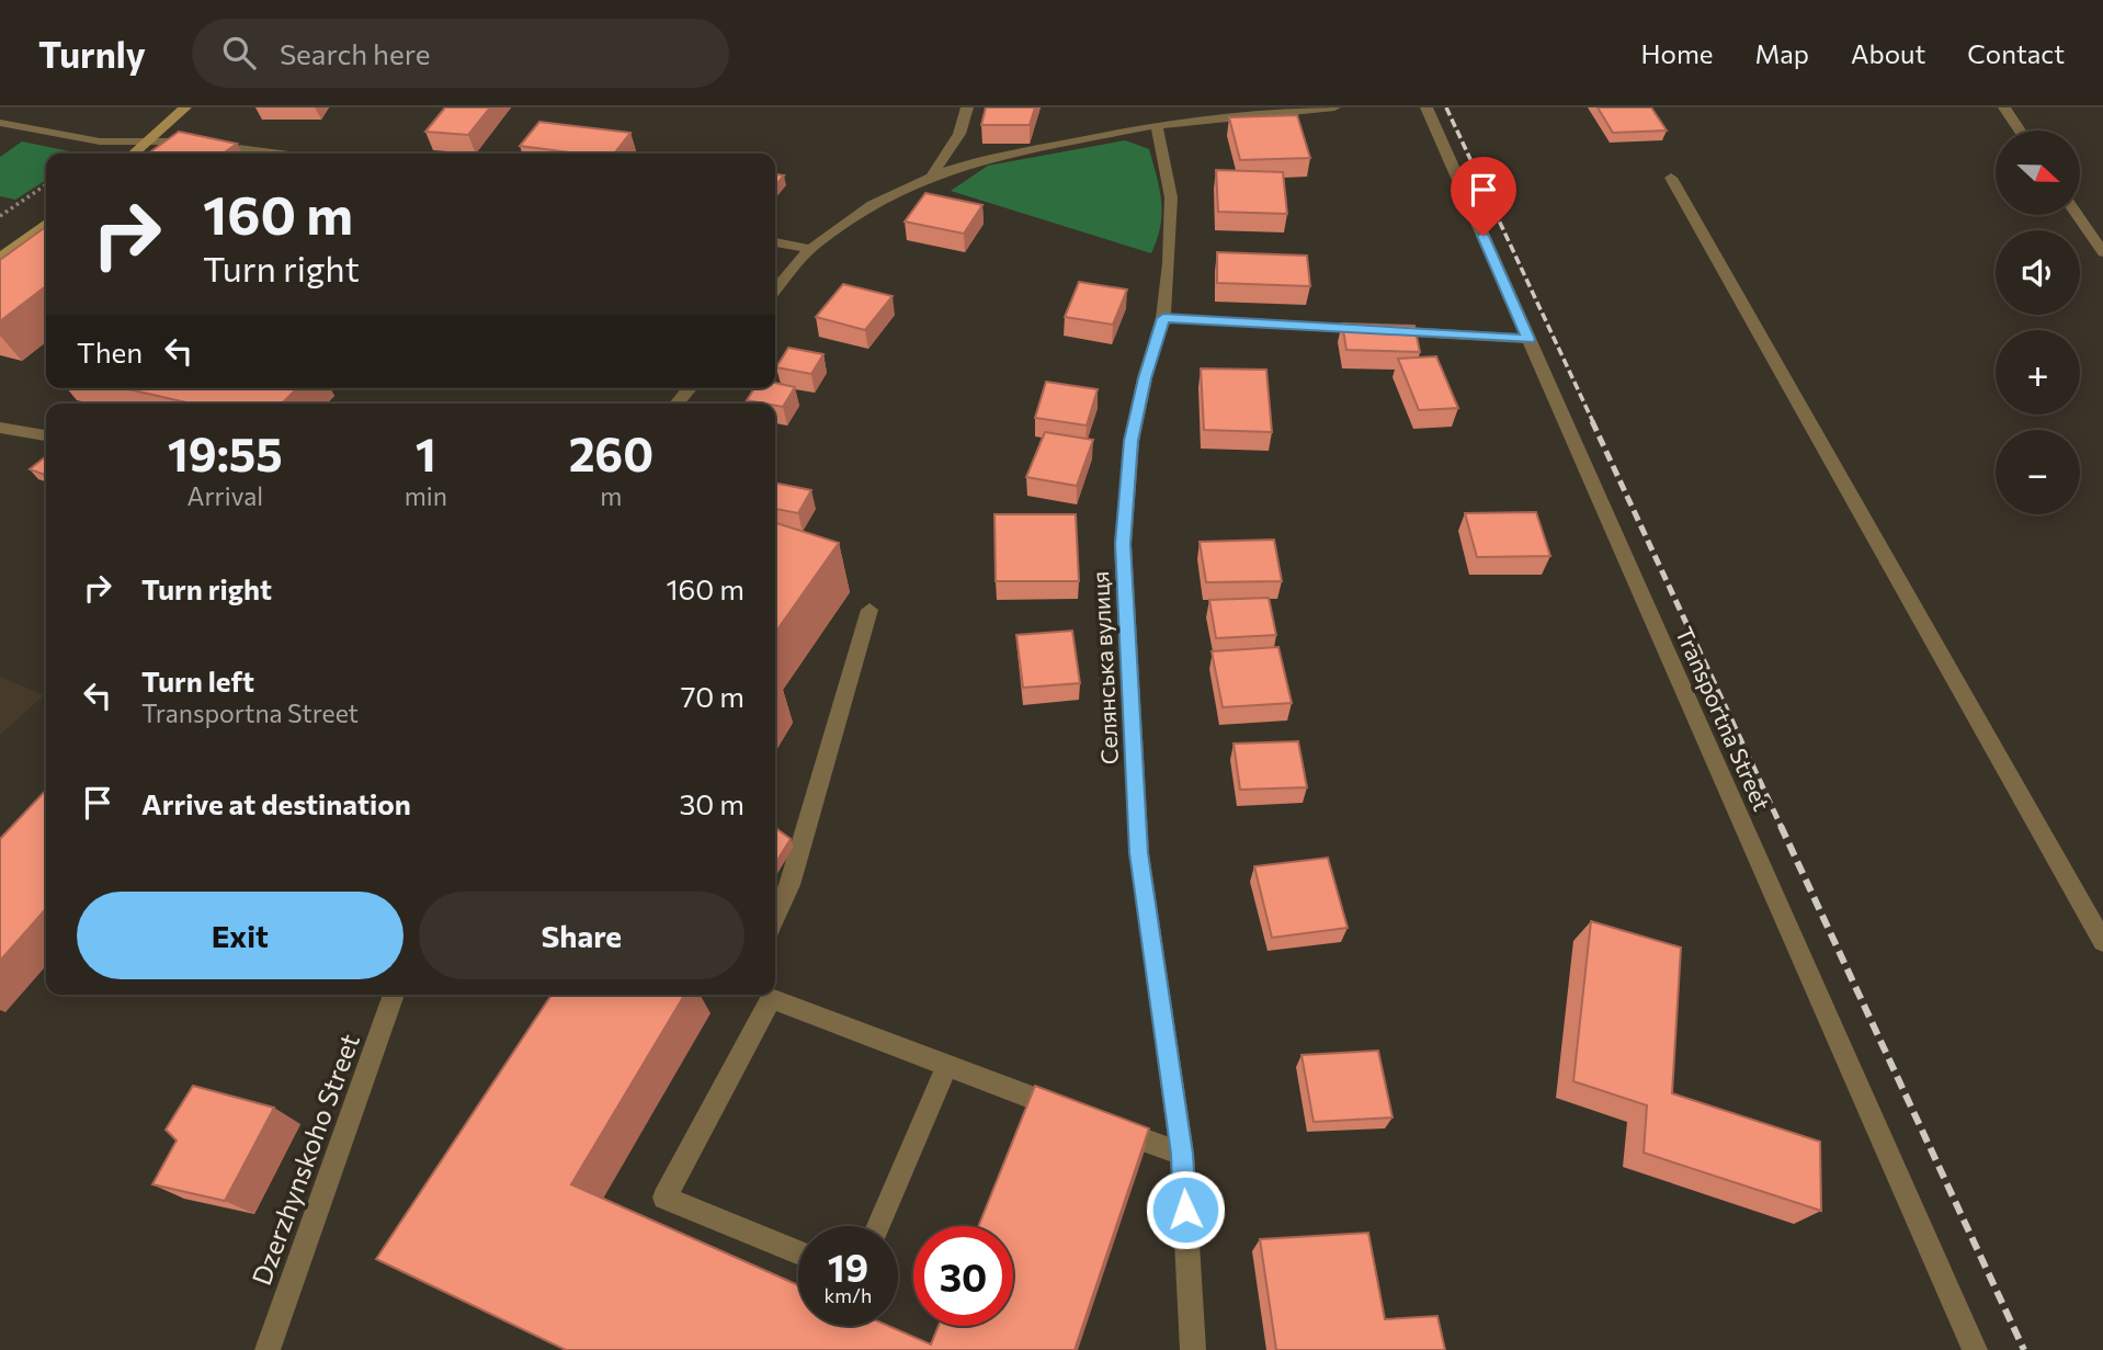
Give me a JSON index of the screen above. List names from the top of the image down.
{
  "streets": {
    "street": ["Селянська вулиця", "Transportna Street", "Dzerzhynskoho Street"]
  },
  "north": "right",
  "page": {
    "header": "Turnly",
    "search": "Search here",
    "nav": [
      "Home",
      "Map",
      "About",
      "Contact"
    ],
    "map_buttons": ["+", "−"],
    "turn": ["160 m", "Turn right"],
    "then": "Then",
    "eta": [
      "19:55",
      "Arrival",
      "1",
      "min",
      "260",
      "m"
    ],
    "list": [
      {
        "name": "Turn right",
        "value": "160 m"
      },
      {
        "name": "Turn left",
        "note": "Transportna Street",
        "value": "70 m"
      },
      {
        "name": "Arrive at destination",
        "value": "30 m"
      }
    ],
    "buttons": ["Exit", "Share"],
    "speed": "19 km/h",
    "limit": "30"
  }
}
